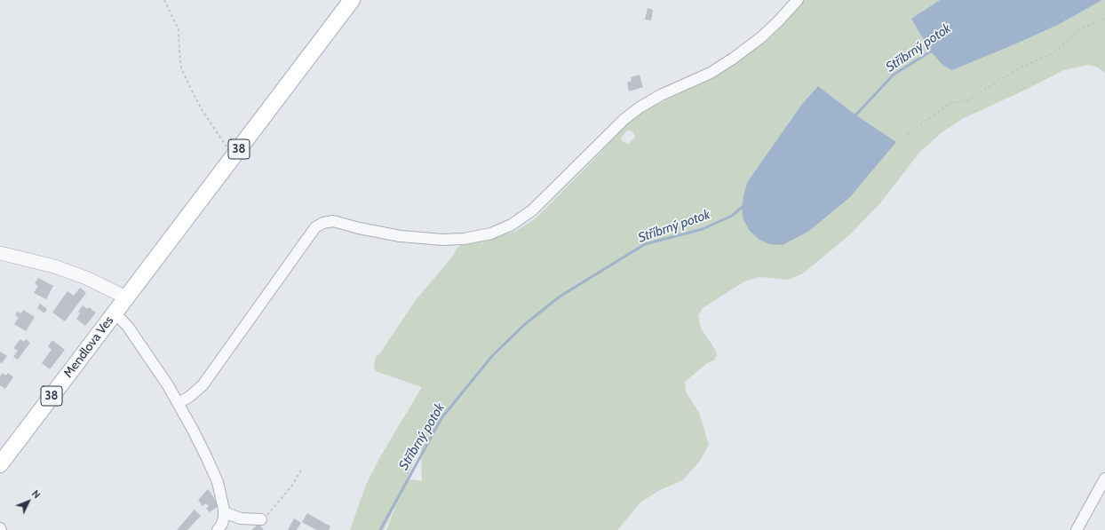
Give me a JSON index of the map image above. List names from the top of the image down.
{
  "streets": {
    "main road": ["38", "Mendlova Ves"]
  },
  "crossings": [
    ["38", "Mendlova Ves"]
  ],
  "water": ["Stříbrný potok"],
  "north": "top right"
}
